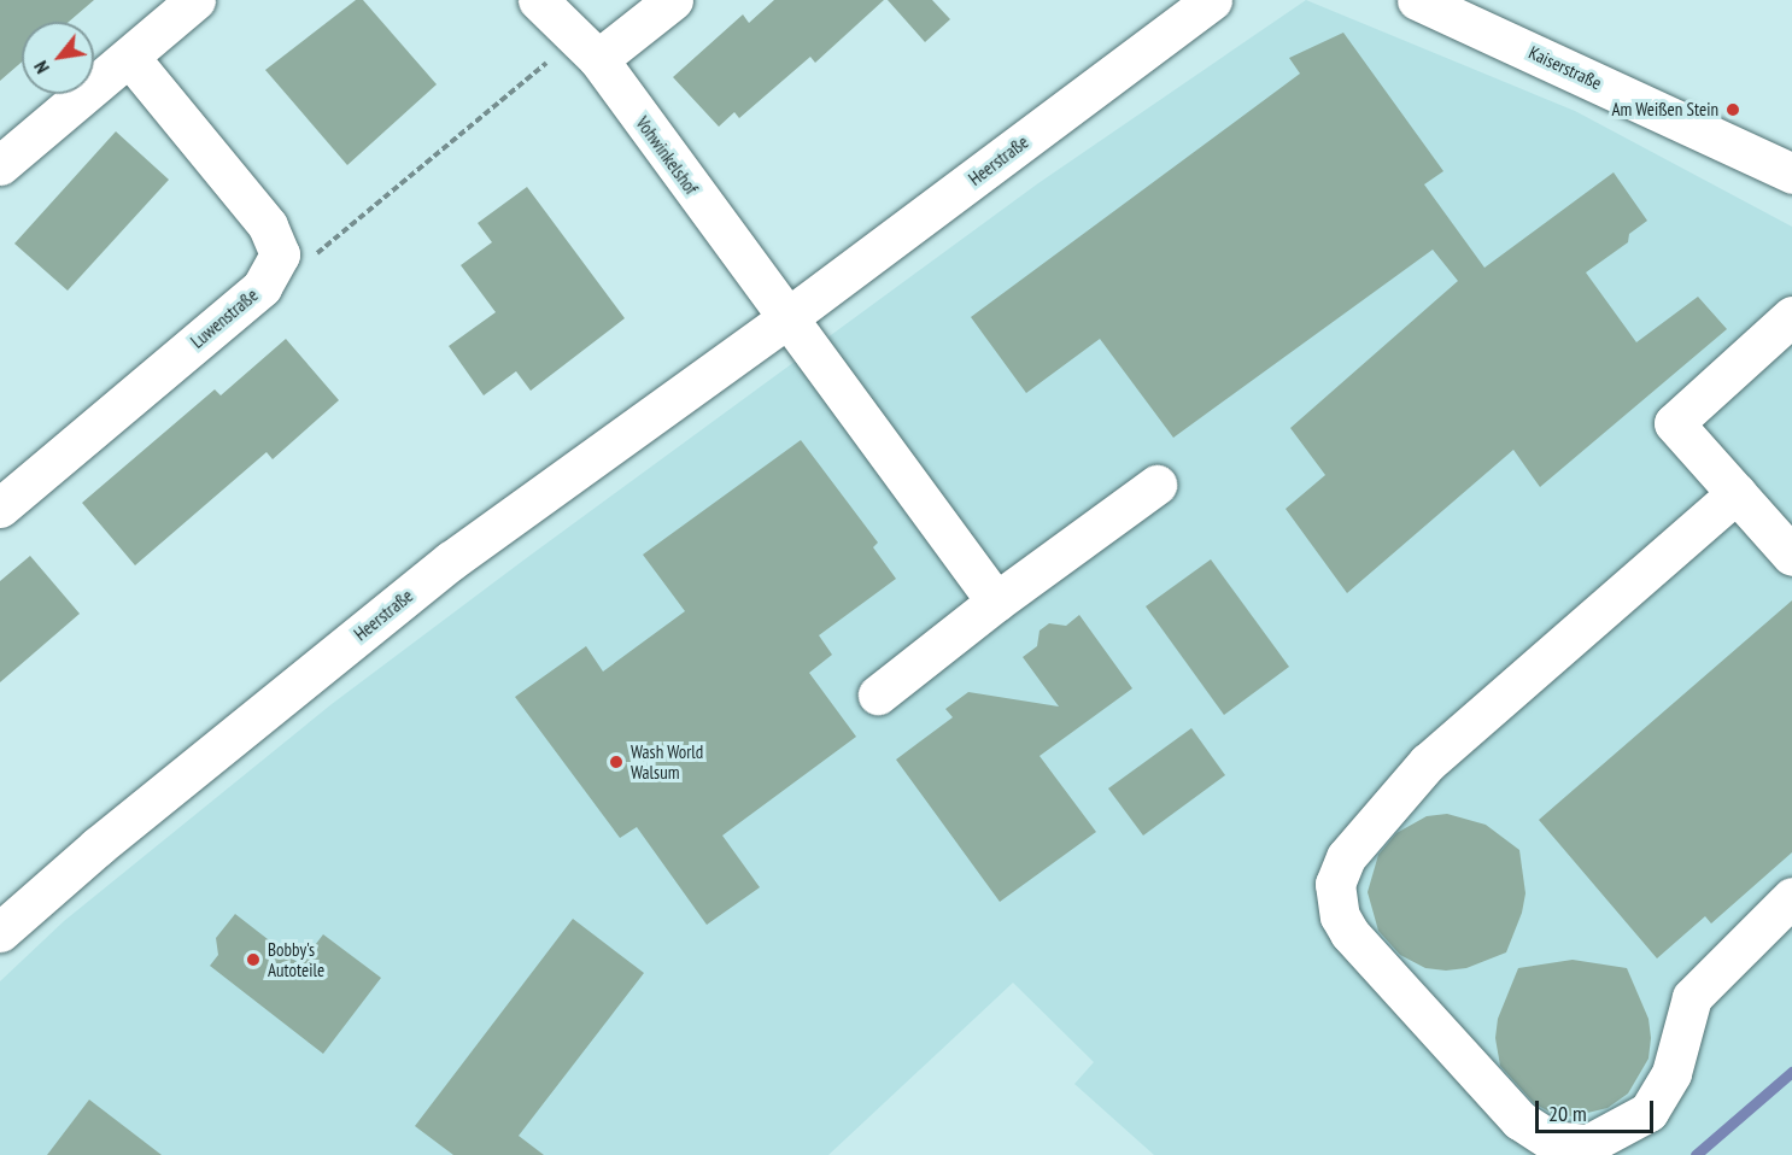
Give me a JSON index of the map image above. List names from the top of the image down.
{
  "streets": {
    "street": [
      "Kaiserstraße",
      "Vohwinkelshof",
      "Heerstraße",
      "Luwenstraße"
    ]
  },
  "crossings": [
    ["Vohwinkelshof", "Heerstraße"]
  ],
  "places": ["Am Weißen Stein", "Wash World Walsum", "Bobby's Autoteile"],
  "scale_bar": "20 m",
  "north": "bottom left"
}
